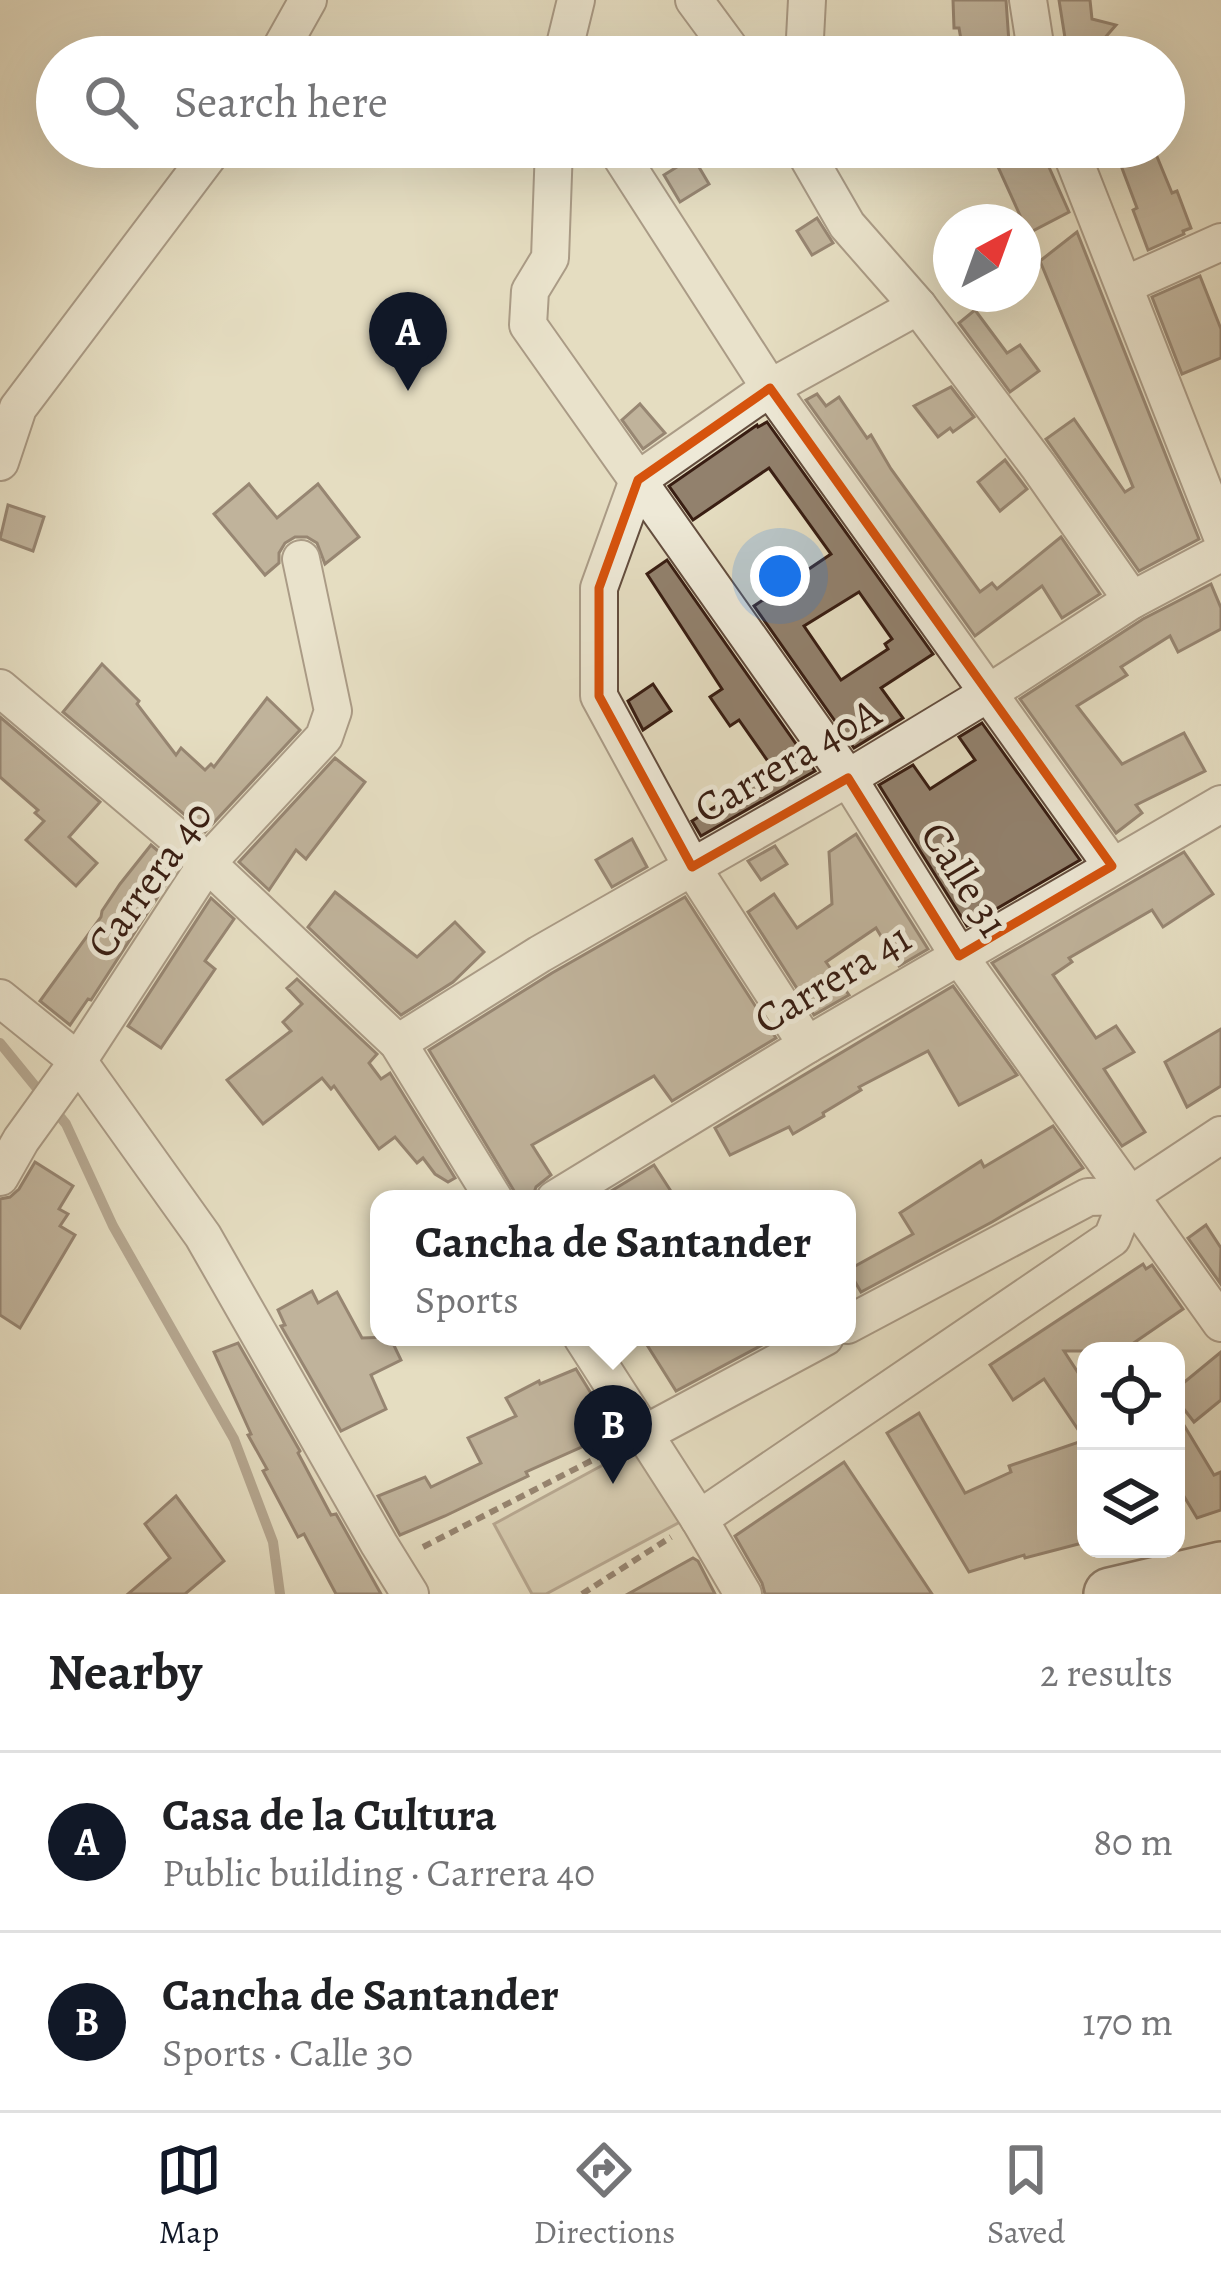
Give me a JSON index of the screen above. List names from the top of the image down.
{
  "streets": {
    "street": [
      "Carrera 40A",
      "Carrera 40",
      "Calle 31",
      "Carrera 41"
    ]
  },
  "crossings": [
    ["Carrera 40A", "Calle 31"],
    ["Calle 31", "Carrera 41"]
  ],
  "north": "top right",
  "page": {
    "search": "Search here",
    "pins": ["A", "B"],
    "popup": ["Cancha de Santander", "Sports"],
    "heading": ["Nearby", "2 results"],
    "list": [
      {
        "mark": "A",
        "name": "Casa de la Cultura",
        "note": "Public building · Carrera 40",
        "value": "80 m"
      },
      {
        "mark": "B",
        "name": "Cancha de Santander",
        "note": "Sports · Calle 30",
        "value": "170 m"
      }
    ],
    "nav": ["Map", "Directions", "Saved"]
  }
}
